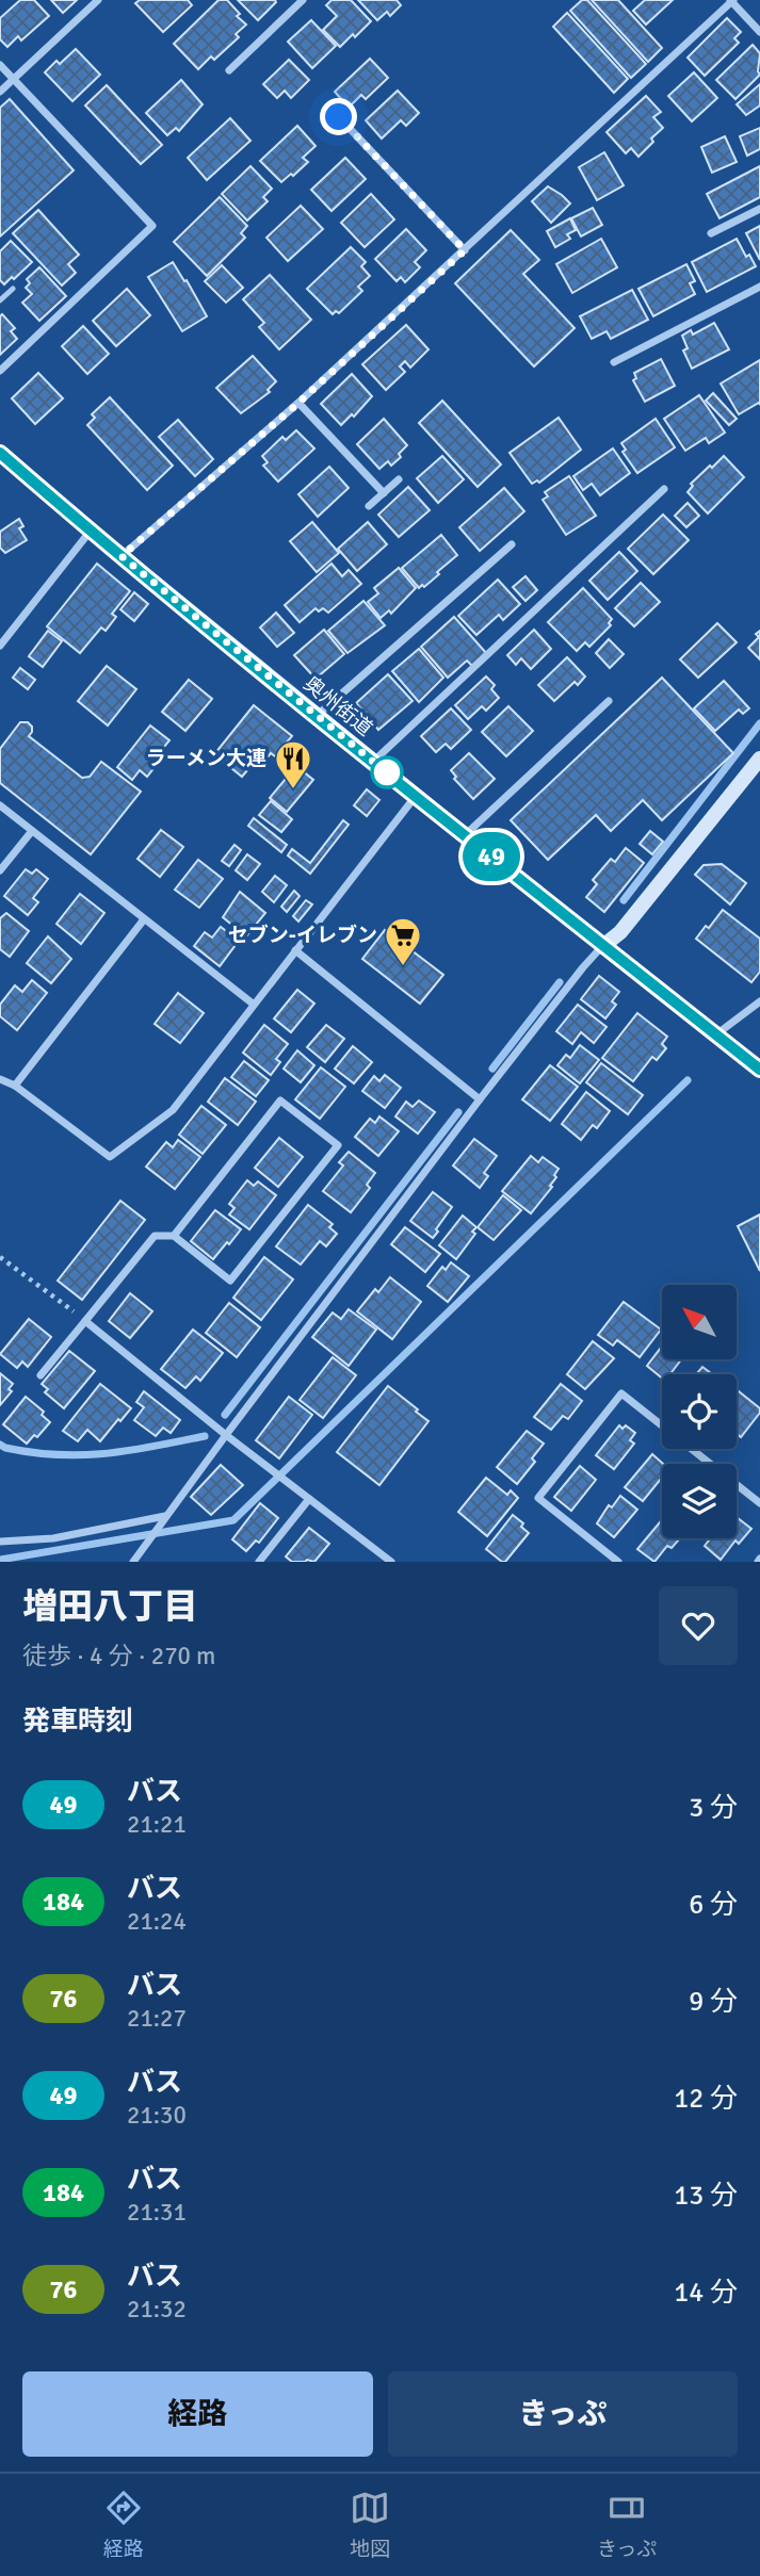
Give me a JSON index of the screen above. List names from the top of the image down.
{
  "streets": {
    "main road": ["奥州街道"]
  },
  "places": {
    "restaurant": ["ラーメン大連"],
    "supermarket": ["セブン-イレブン"]
  },
  "lines": ["bus line 49"],
  "north": "top left",
  "page": {
    "on_map": "49",
    "heading": [
      ["増田八丁目", "徒歩 · 4 分 · 270 m"],
      "発車時刻"
    ],
    "list": [
      {
        "mark": "49",
        "name": "バス",
        "note": "21:21",
        "value": "3 分"
      },
      {
        "mark": "184",
        "name": "バス",
        "note": "21:24",
        "value": "6 分"
      },
      {
        "mark": "76",
        "name": "バス",
        "note": "21:27",
        "value": "9 分"
      },
      {
        "mark": "49",
        "name": "バス",
        "note": "21:30",
        "value": "12 分"
      },
      {
        "mark": "184",
        "name": "バス",
        "note": "21:31",
        "value": "13 分"
      },
      {
        "mark": "76",
        "name": "バス",
        "note": "21:32",
        "value": "14 分"
      }
    ],
    "buttons": ["経路", "きっぷ"],
    "tabs": ["経路", "地図", "きっぷ"]
  }
}
